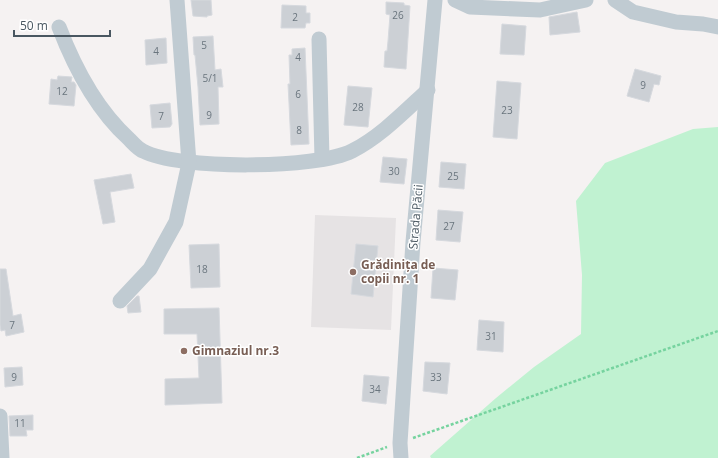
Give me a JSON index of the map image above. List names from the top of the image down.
{
  "streets": {
    "street": ["Strada Păcii"]
  },
  "places": ["Grădinița de copii nr. 1", "Gimnaziul nr.3"],
  "house_numbers": [
    "26",
    "2",
    "5",
    "4",
    "4",
    "5/1",
    "9",
    "12",
    "6",
    "28",
    "23",
    "9",
    "7",
    "8",
    "30",
    "25",
    "27",
    "18",
    "7",
    "31",
    "9",
    "33",
    "34",
    "11"
  ],
  "scale_bar": "50 m"
}
